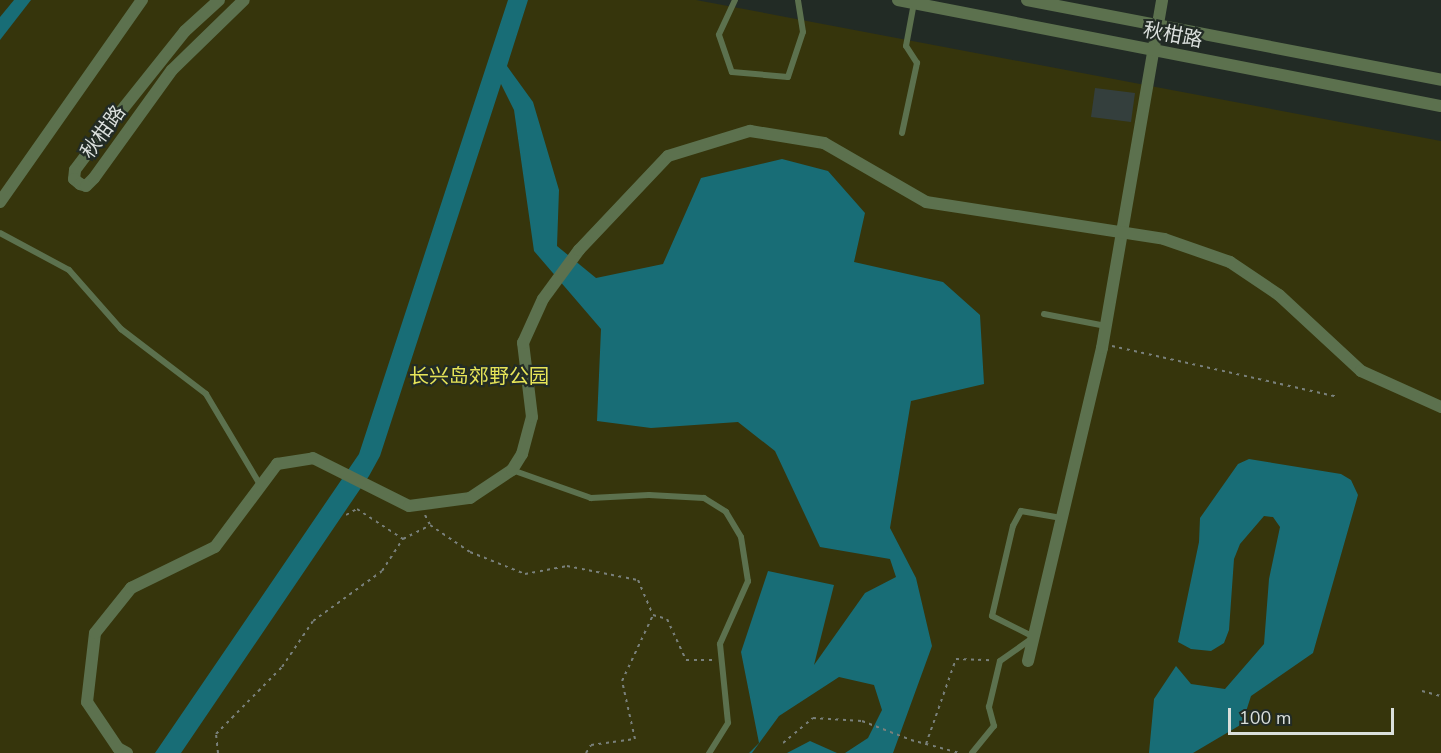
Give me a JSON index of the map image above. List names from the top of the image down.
{
  "streets": {
    "street": ["秋柑路"]
  },
  "parks": ["长兴岛郊野公园"],
  "scale_bar": "100 m"
}
